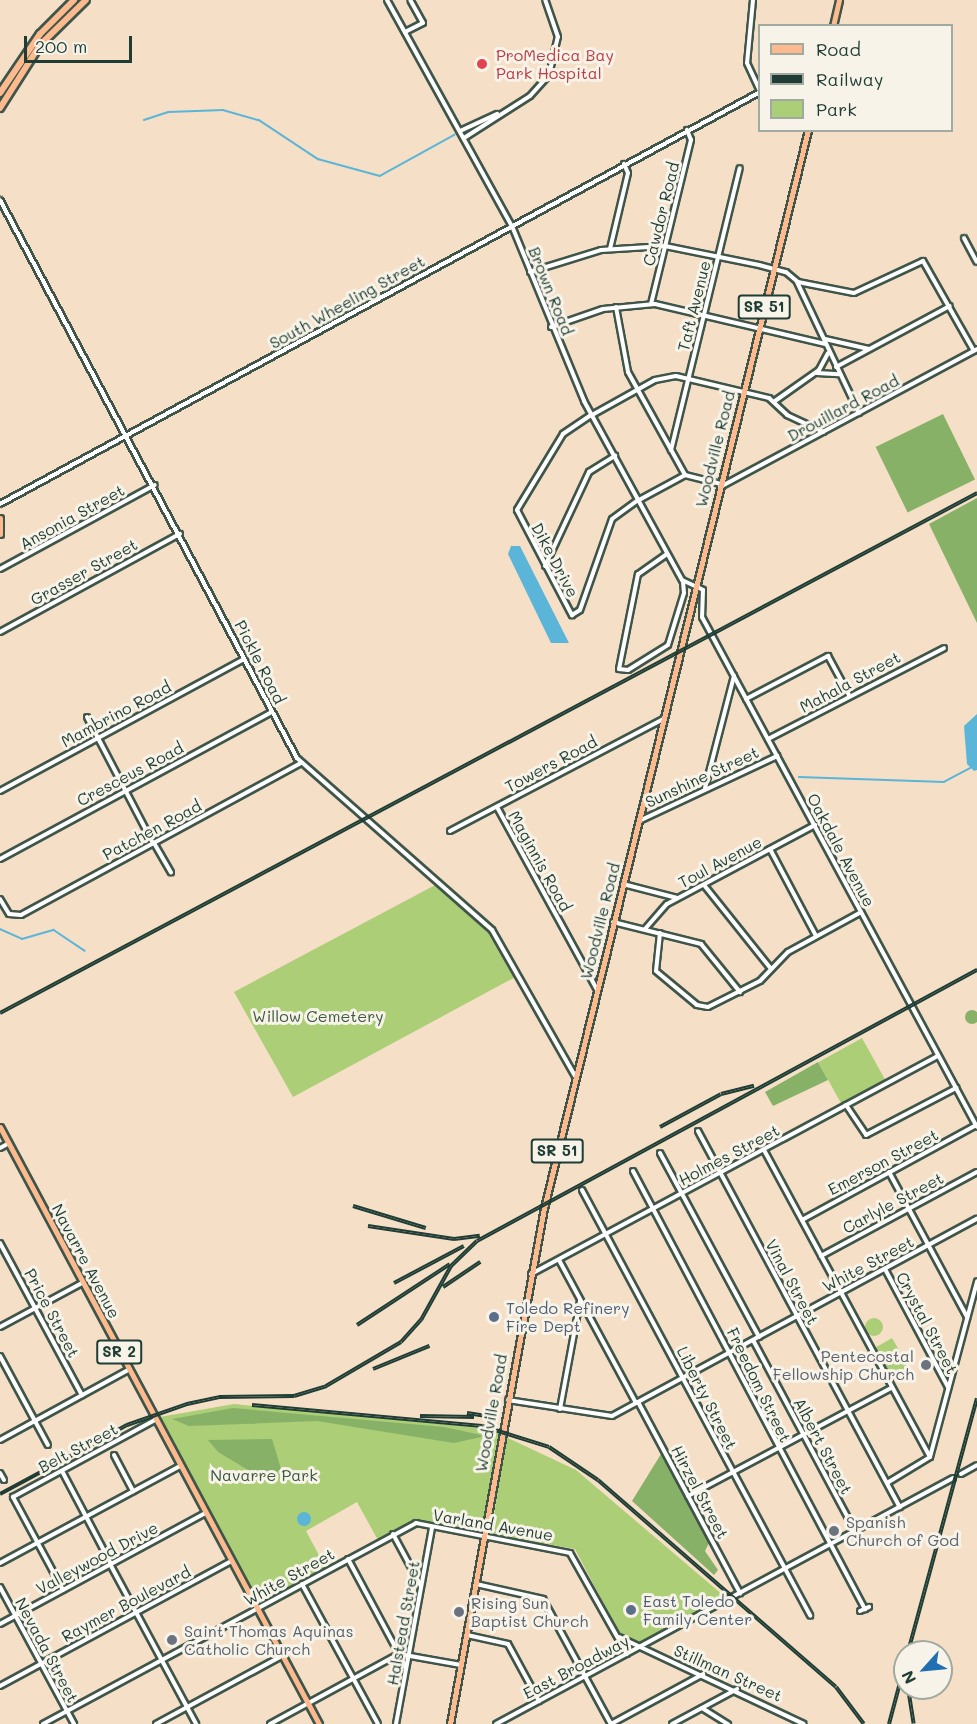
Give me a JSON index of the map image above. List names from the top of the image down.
{
  "streets": {
    "main road": [
      "SR 51",
      "Woodville Road",
      "Navarre Avenue",
      "SR 2"
    ],
    "street": [
      "Cawdor Road",
      "Brown Road",
      "South Wheeling Street",
      "Taft Avenue",
      "Drouillard Road",
      "Ansonia Street",
      "Dike Drive",
      "Grasser Street",
      "Pickle Road",
      "Mahala Street",
      "Mambrino Road",
      "Towers Road",
      "Cresceus Road",
      "Sunshine Street",
      "Patchen Road",
      "Oakdale Avenue",
      "Maginnis Road",
      "Toul Avenue",
      "Holmes Street",
      "Emerson Street",
      "Carlyle Street",
      "White Street",
      "Vinal Street",
      "Price Street",
      "Crystal Street",
      "Freedom Street",
      "Liberty Street",
      "Albert Street",
      "Belt Street",
      "Hirzel Street",
      "Varland Avenue",
      "Valleywood Drive",
      "Raymer Boulevard",
      "Halstead Street",
      "Nevada Street",
      "East Broadway",
      "Stillman Street"
    ]
  },
  "crossings": [
    ["Cawdor Road", "South Wheeling Street"],
    ["Brown Road", "South Wheeling Street"],
    ["Brown Road", "Dike Drive"],
    ["South Wheeling Street", "Pickle Road"],
    ["Drouillard Road", "Woodville Road"],
    ["Woodville Road", "Pickle Road"],
    ["Woodville Road", "Towers Road"],
    ["Woodville Road", "Sunshine Street"],
    ["Woodville Road", "Oakdale Avenue"],
    ["Woodville Road", "Maginnis Road"],
    ["Woodville Road", "Holmes Street"],
    ["Woodville Road", "Varland Avenue"],
    ["Ansonia Street", "Pickle Road"],
    ["Grasser Street", "Pickle Road"],
    ["Pickle Road", "Mambrino Road"],
    ["Pickle Road", "Cresceus Road"],
    ["Pickle Road", "Patchen Road"],
    ["Mahala Street", "Oakdale Avenue"],
    ["Towers Road", "Maginnis Road"],
    ["Sunshine Street", "Oakdale Avenue"],
    ["Oakdale Avenue", "Toul Avenue"],
    ["Oakdale Avenue", "Holmes Street"],
    ["Oakdale Avenue", "Emerson Street"],
    ["Holmes Street", "Vinal Street"],
    ["Holmes Street", "Freedom Street"],
    ["Holmes Street", "Liberty Street"],
    ["Holmes Street", "Hirzel Street"],
    ["Navarre Avenue", "White Street"],
    ["Navarre Avenue", "Belt Street"],
    ["Navarre Avenue", "Valleywood Drive"],
    ["Navarre Avenue", "Raymer Boulevard"],
    ["White Street", "Vinal Street"],
    ["White Street", "Crystal Street"],
    ["White Street", "Freedom Street"],
    ["White Street", "Liberty Street"],
    ["White Street", "Albert Street"],
    ["White Street", "Hirzel Street"],
    ["White Street", "Varland Avenue"],
    ["White Street", "Nevada Street"],
    ["Vinal Street", "East Broadway"],
    ["Freedom Street", "East Broadway"],
    ["Liberty Street", "East Broadway"],
    ["Albert Street", "East Broadway"],
    ["Hirzel Street", "East Broadway"],
    ["Varland Avenue", "Halstead Street"],
    ["Varland Avenue", "East Broadway"],
    ["Valleywood Drive", "Nevada Street"],
    ["Raymer Boulevard", "Nevada Street"],
    ["East Broadway", "Stillman Street"]
  ],
  "parks": ["Willow Cemetery", "Navarre Park"],
  "places": [
    "ProMedica Bay Park Hospital",
    "Toledo Refinery Fire Dept",
    "Pentecostal Fellowship Church",
    "Spanish Church of God",
    "East Toledo Family Center",
    "Rising Sun Baptist Church",
    "Saint Thomas Aquinas Catholic Church"
  ],
  "legend": ["Road", "Railway", "Park"],
  "scale_bar": "200 m",
  "north": "bottom left"
}
